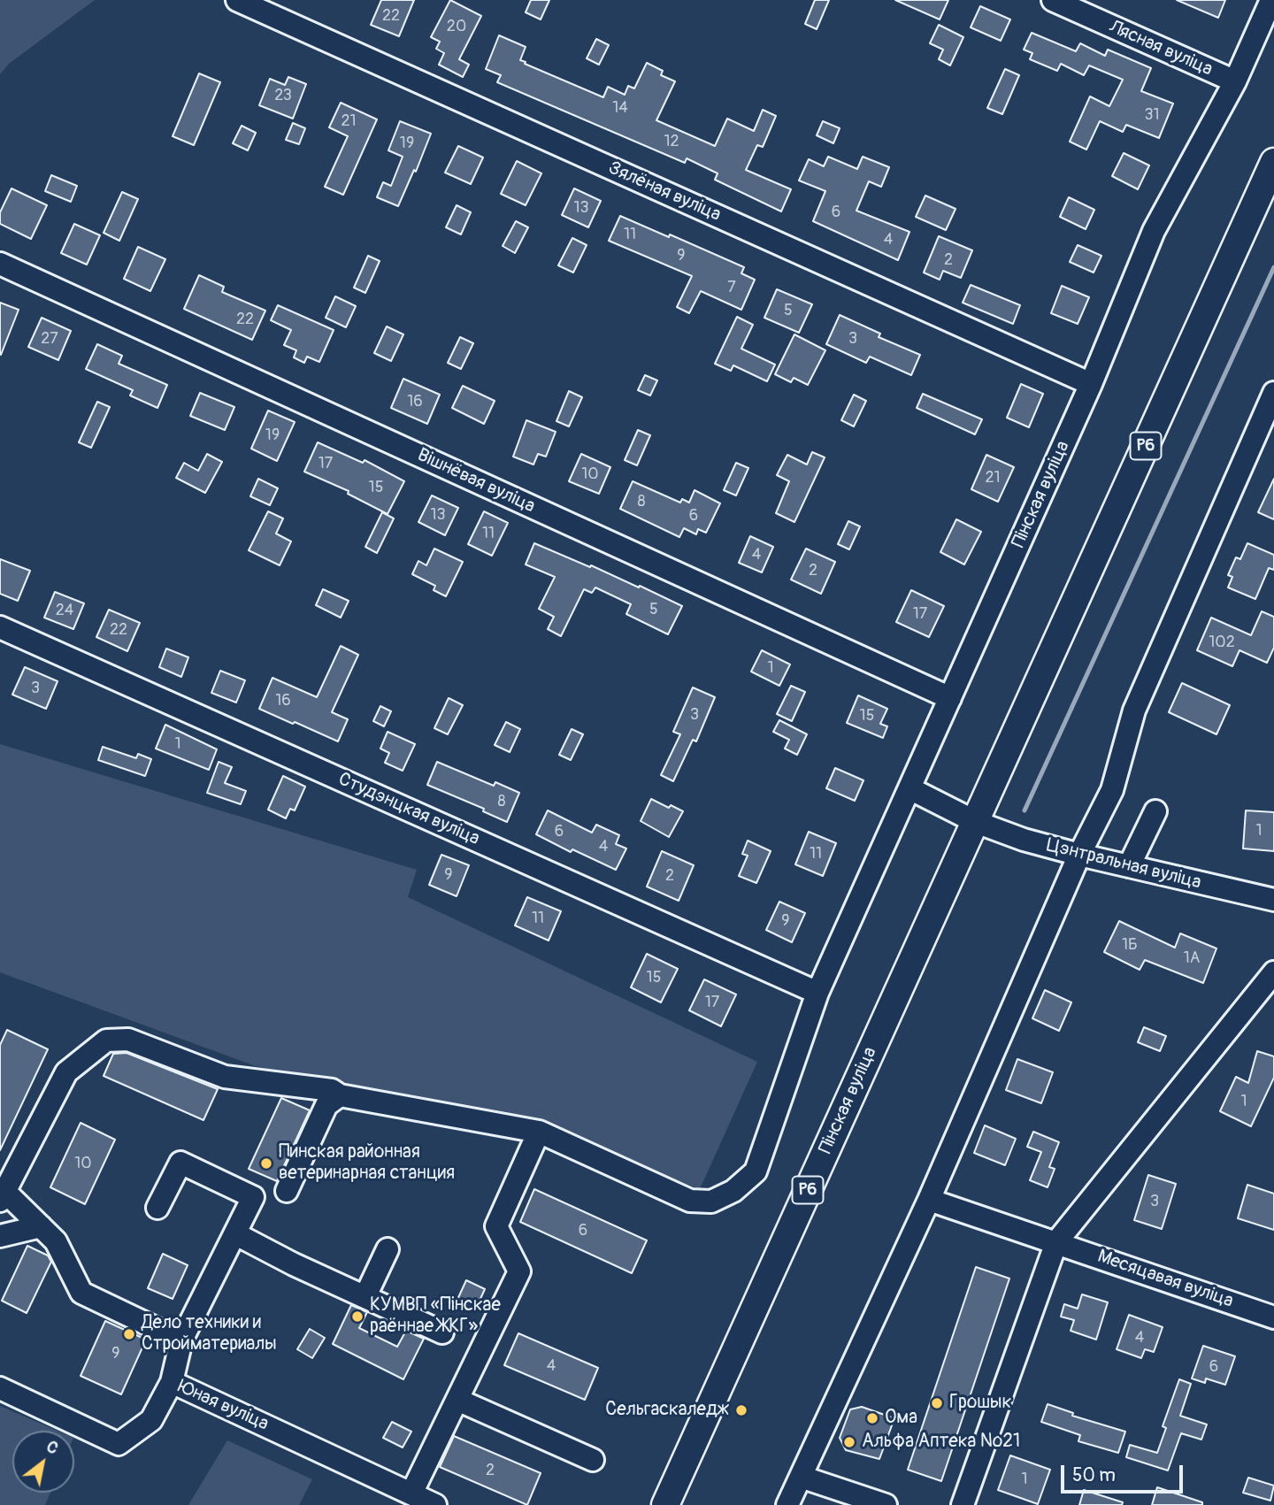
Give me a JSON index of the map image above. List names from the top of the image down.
{
  "streets": {
    "main road": ["Р6", "Пінская вуліца"],
    "street": [
      "Лясная вуліца",
      "Зялёная вуліца",
      "Вішнёвая вуліца",
      "Студэнцкая вуліца",
      "Цэнтральная вуліца",
      "Месяцавая вуліца",
      "Юная вуліца"
    ]
  },
  "crossings": [
    ["Лясная вуліца", "Пінская вуліца"],
    ["Зялёная вуліца", "Пінская вуліца"],
    ["Вішнёвая вуліца", "Пінская вуліца"],
    ["Пінская вуліца", "Студэнцкая вуліца"],
    ["Пінская вуліца", "Цэнтральная вуліца"]
  ],
  "places": [
    "Пинская районная ветеринарная станция",
    "КУМВП «Пінскае раённае ЖКГ»",
    "Дело техники и Стройматериалы",
    "Грошык",
    "Сельгаскаледж",
    "Ома",
    "Альфа Аптека №21"
  ],
  "house_numbers": [
    "22",
    "20",
    "23",
    "14",
    "31",
    "21",
    "12",
    "19",
    "13",
    "6",
    "11",
    "4",
    "9",
    "2",
    "7",
    "5",
    "22",
    "27",
    "3",
    "16",
    "19",
    "17",
    "10",
    "21",
    "15",
    "8",
    "13",
    "6",
    "11",
    "4",
    "2",
    "5",
    "24",
    "17",
    "22",
    "102",
    "1",
    "3",
    "16",
    "3",
    "15",
    "1",
    "8",
    "1",
    "6",
    "4",
    "11",
    "9",
    "2",
    "11",
    "9",
    "1Б",
    "1А",
    "15",
    "17",
    "1",
    "10",
    "3",
    "6",
    "4",
    "9",
    "4",
    "6",
    "2",
    "1"
  ],
  "scale_bar": "50 m",
  "north": "top right"
}
